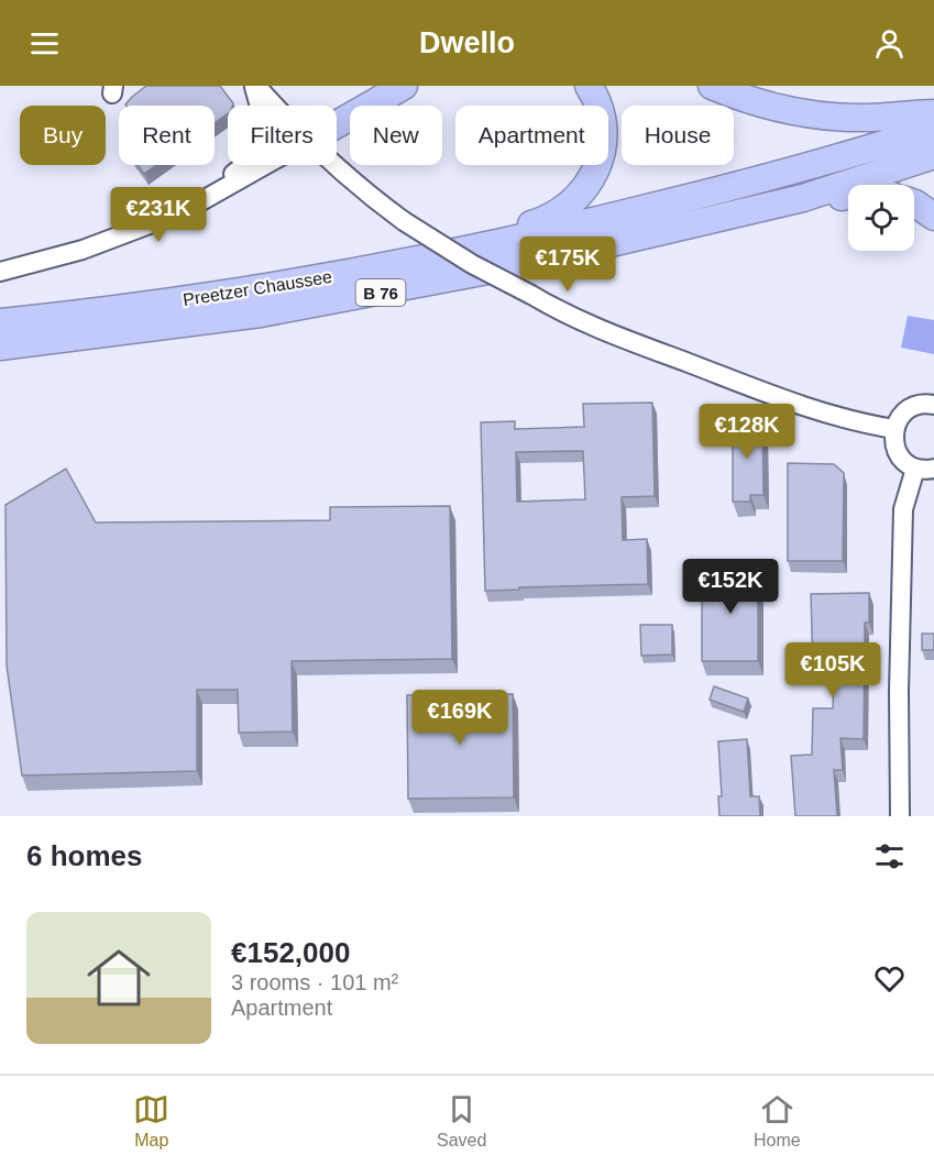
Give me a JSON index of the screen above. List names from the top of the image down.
{
  "streets": {
    "highway": ["Preetzer Chaussee", "B 76"]
  },
  "crossings": [
    ["Preetzer Chaussee", "B 76"]
  ],
  "page": {
    "header": "Dwello",
    "chip": [
      "Buy",
      "Rent",
      "Filters",
      "New",
      "Apartment",
      "House"
    ],
    "price": [
      "€231K",
      "€175K",
      "€128K",
      "€152K",
      "€105K",
      "€169K"
    ],
    "heading": "6 homes",
    "list": [
      {
        "name": "€152,000",
        "note": "3 rooms · 101 m² · Apartment"
      }
    ],
    "tabs": ["Map", "Saved", "Home"]
  }
}
